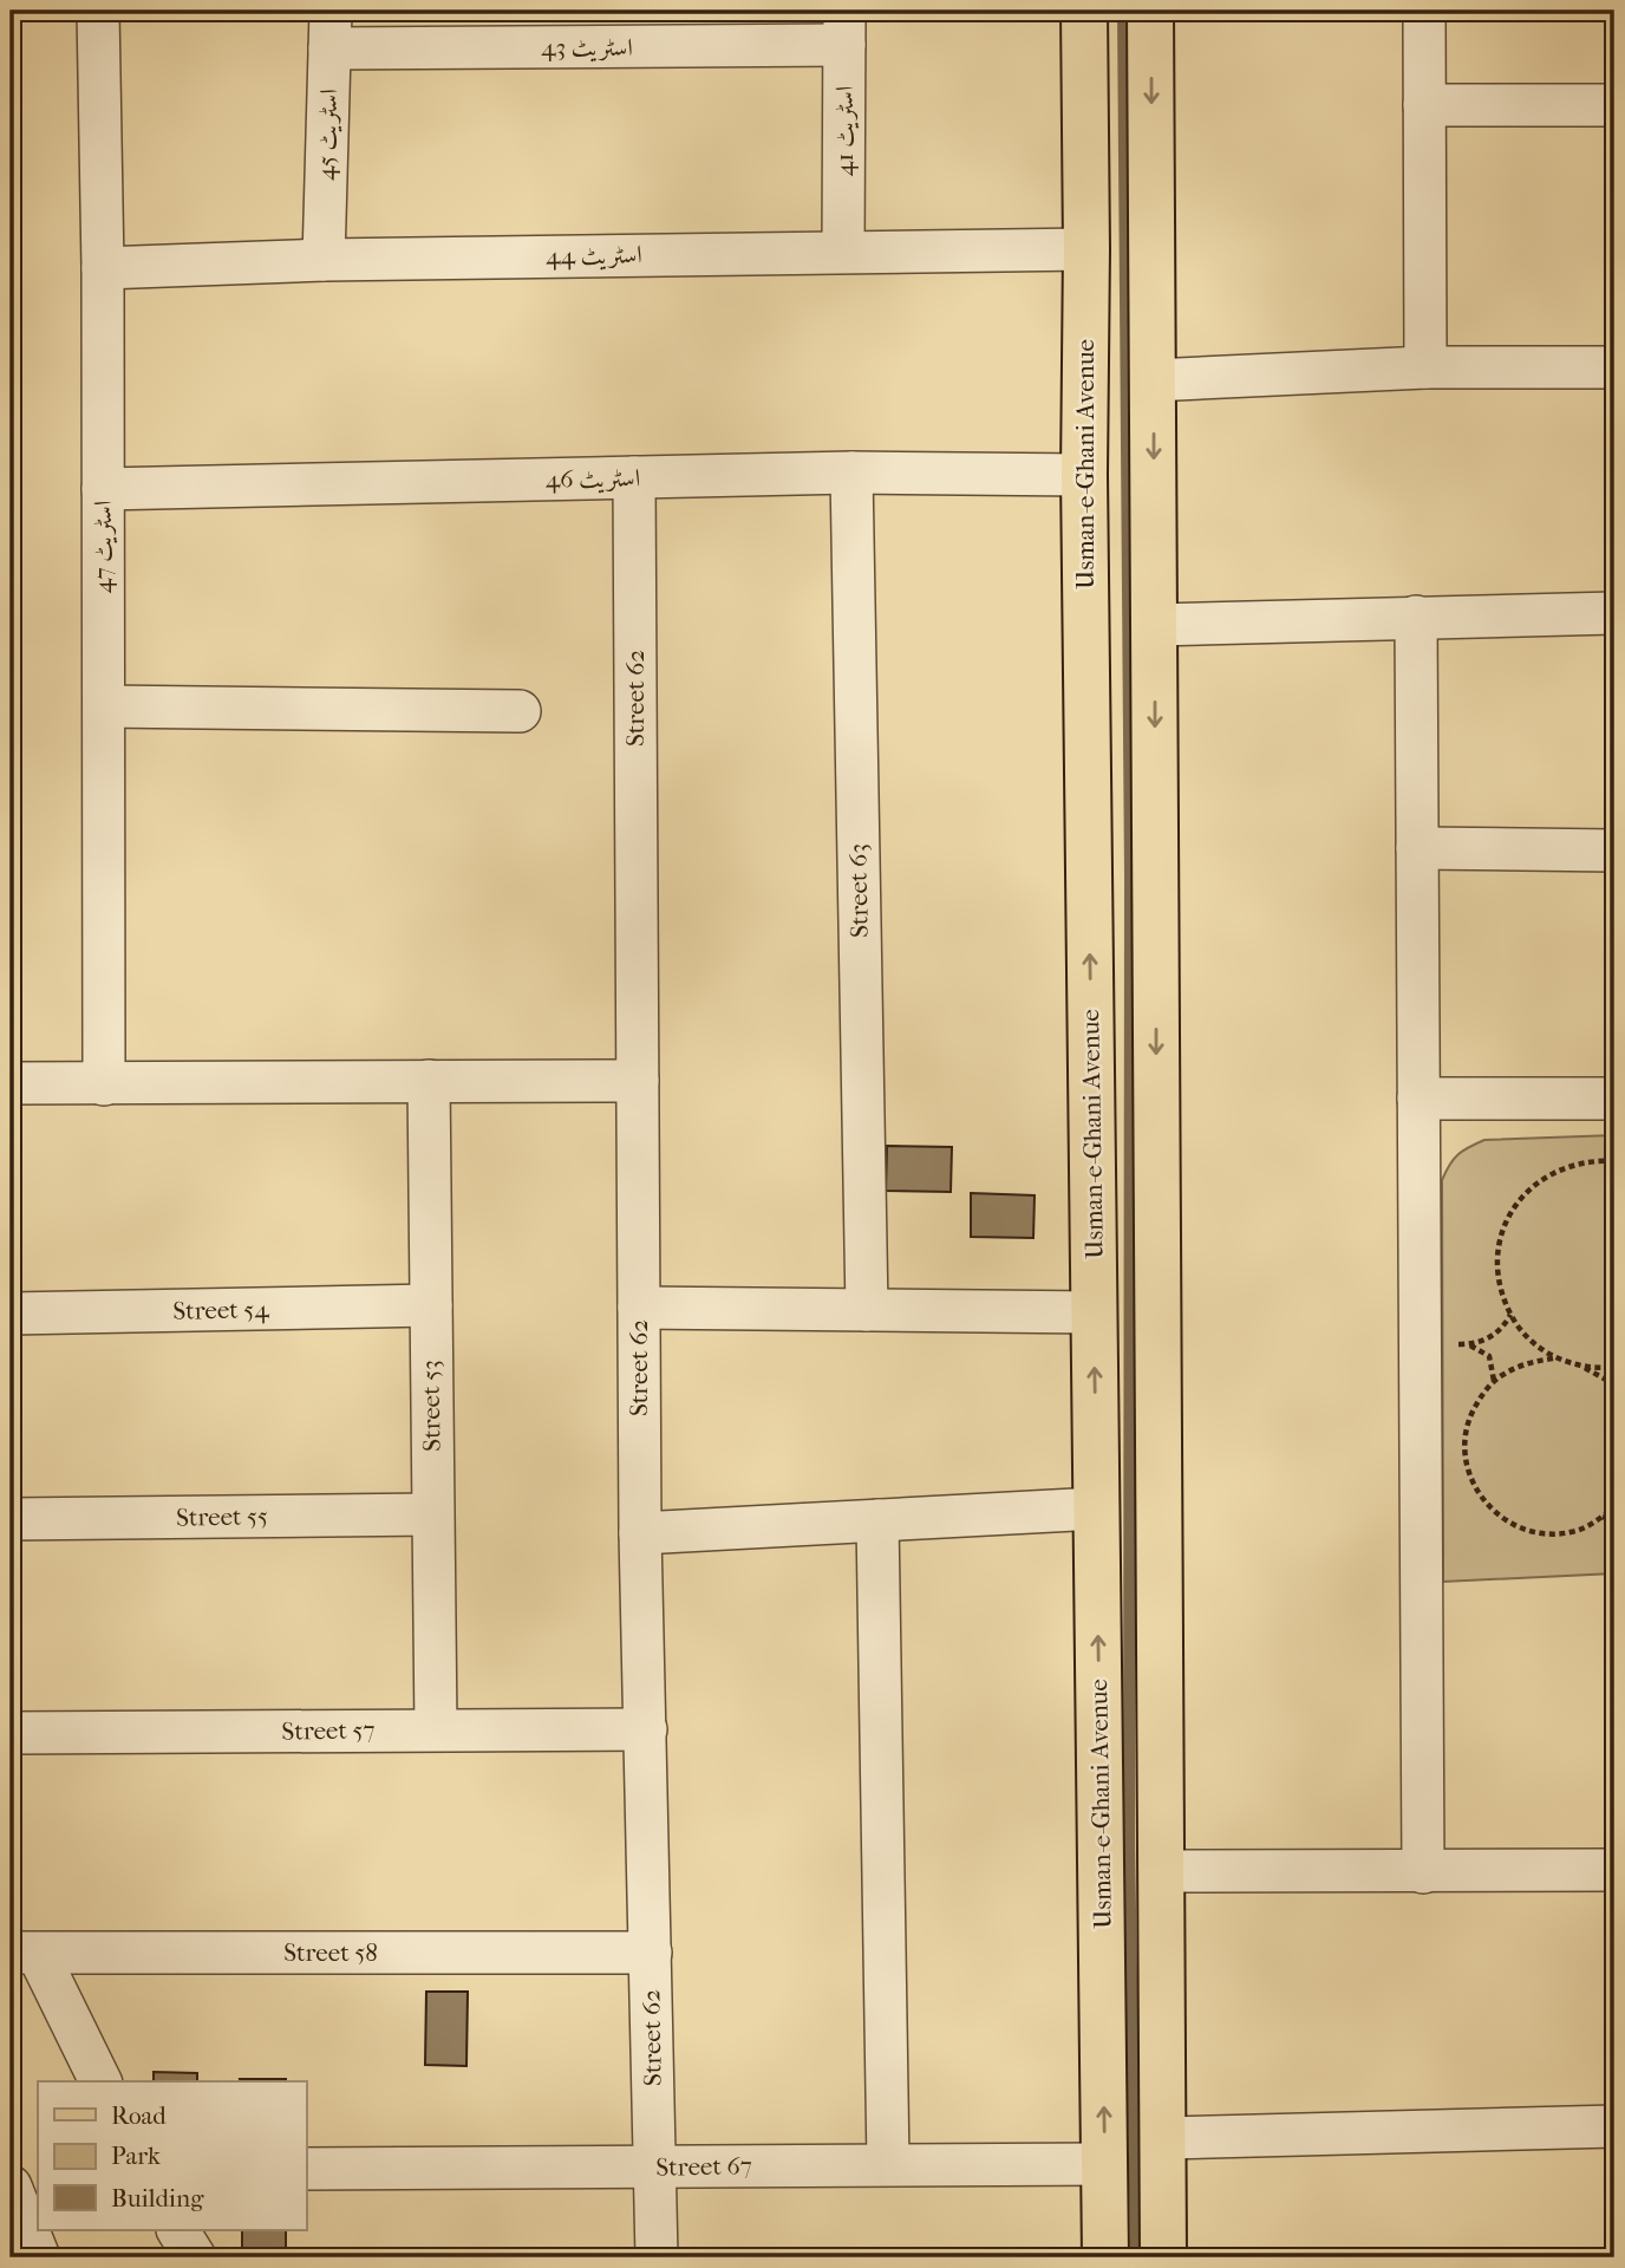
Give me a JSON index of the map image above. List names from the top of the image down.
{
  "streets": {
    "main road": ["Usman-e-Ghani Avenue"],
    "street": [
      "اسٹریٹ 43",
      "اسٹریٹ 41",
      "اسٹریٹ 45",
      "اسٹریٹ 44",
      "اسٹریٹ 46",
      "اسٹریٹ 47",
      "Street 62",
      "Street 63",
      "Street 54",
      "Street 53",
      "Street 55",
      "Street 57",
      "Street 58",
      "Street 67"
    ]
  },
  "crossings": [
    ["اسٹریٹ 43", "اسٹریٹ 41"],
    ["اسٹریٹ 43", "اسٹریٹ 45"],
    ["اسٹریٹ 41", "اسٹریٹ 44"],
    ["اسٹریٹ 45", "اسٹریٹ 44"],
    ["اسٹریٹ 44", "Usman-e-Ghani Avenue"],
    ["اسٹریٹ 44", "اسٹریٹ 47"],
    ["Usman-e-Ghani Avenue", "اسٹریٹ 46"],
    ["Usman-e-Ghani Avenue", "Street 67"],
    ["اسٹریٹ 46", "اسٹریٹ 47"],
    ["اسٹریٹ 46", "Street 62"],
    ["اسٹریٹ 46", "Street 63"],
    ["Street 62", "Street 57"],
    ["Street 62", "Street 58"],
    ["Street 62", "Street 67"],
    ["Street 54", "Street 53"],
    ["Street 53", "Street 55"],
    ["Street 53", "Street 57"]
  ],
  "legend": ["Road", "Park", "Building"]
}
